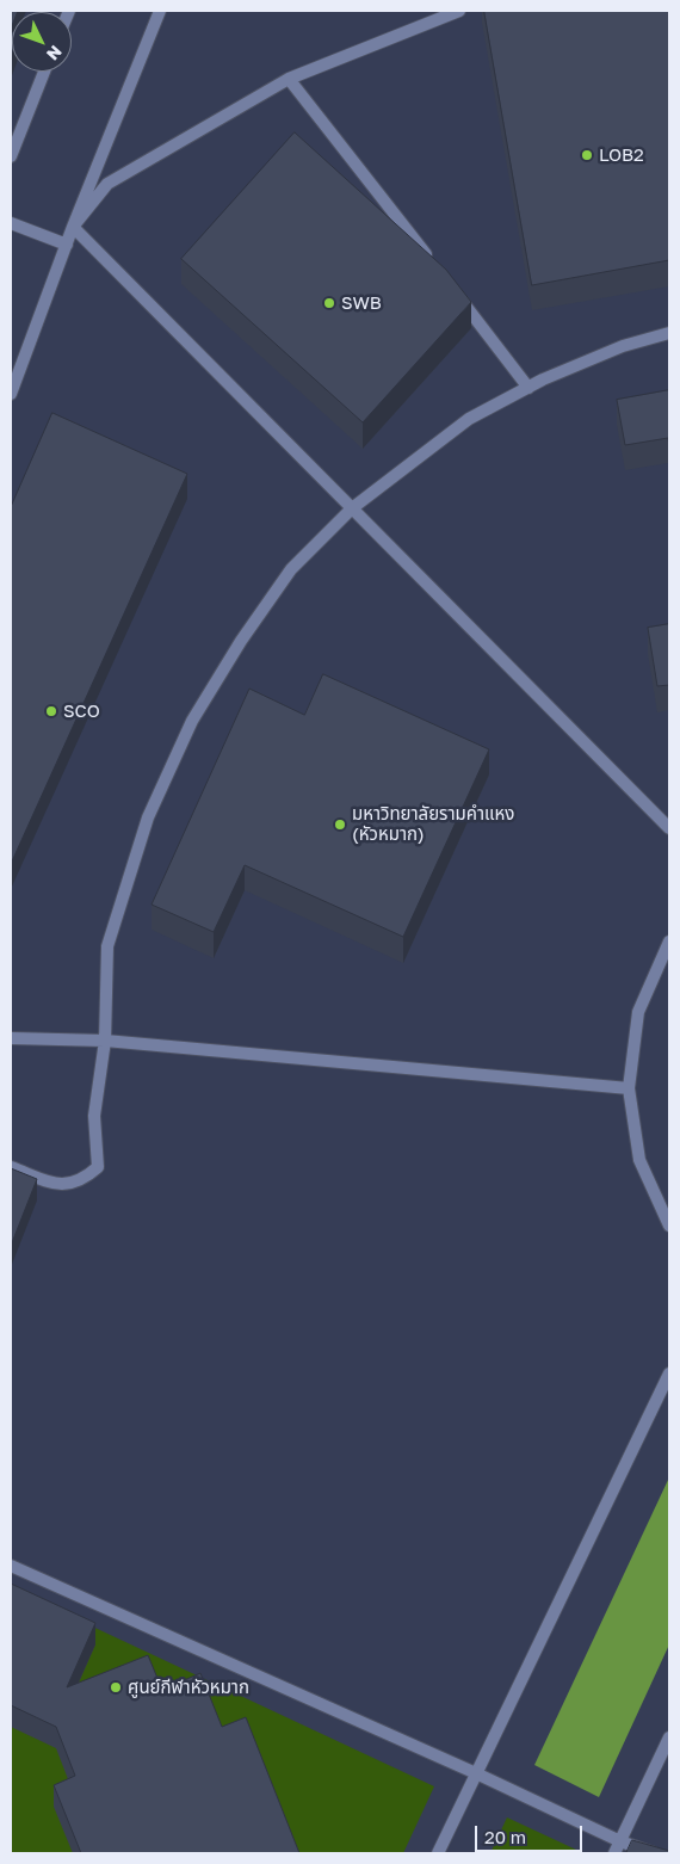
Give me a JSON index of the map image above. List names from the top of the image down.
{
  "places": [
    "LOB2",
    "SWB",
    "SCO",
    "มหาวิทยาลัยรามคำแหง (หัวหมาก)",
    "ศูนย์กีฬาหัวหมาก"
  ],
  "scale_bar": "20 m",
  "north": "bottom right"
}
